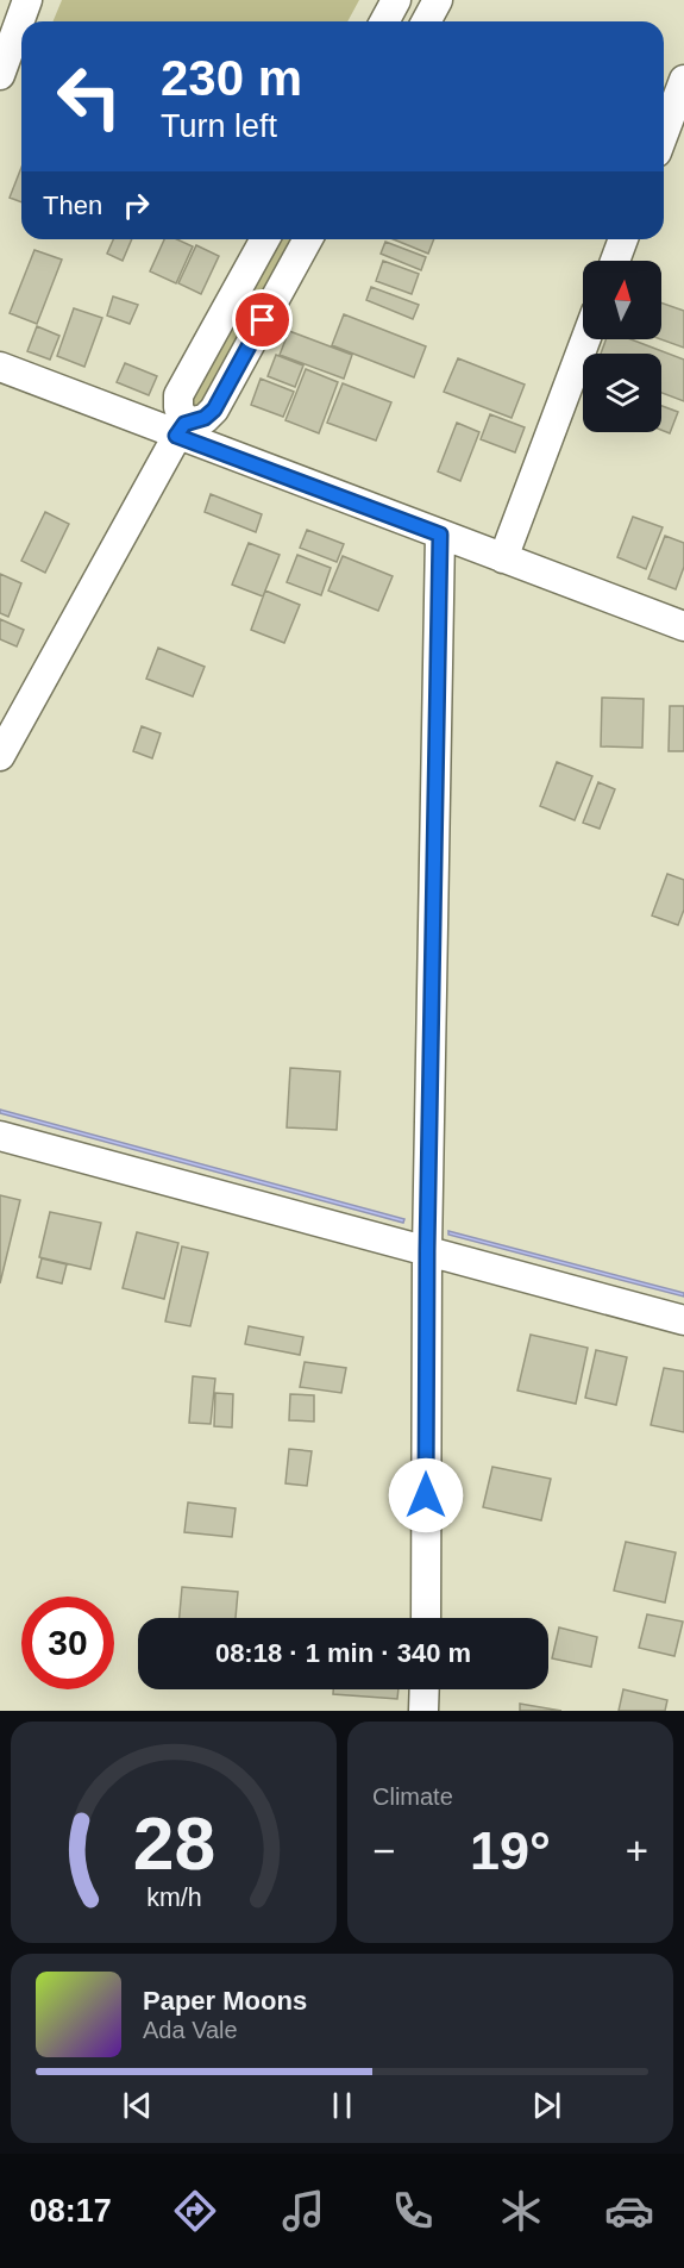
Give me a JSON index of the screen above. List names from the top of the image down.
{
  "north": "top",
  "page": {
    "turn": ["230 m", "Turn left"],
    "then": "Then",
    "limit": "30",
    "trip": "08:18 · 1 min · 340 m",
    "tile": "Climate",
    "heat": ["−", "19°", "+"],
    "song": ["Paper Moons", "Ada Vale"],
    "tabs": "08:17",
    "gauge": ["28", "km/h"]
  }
}
